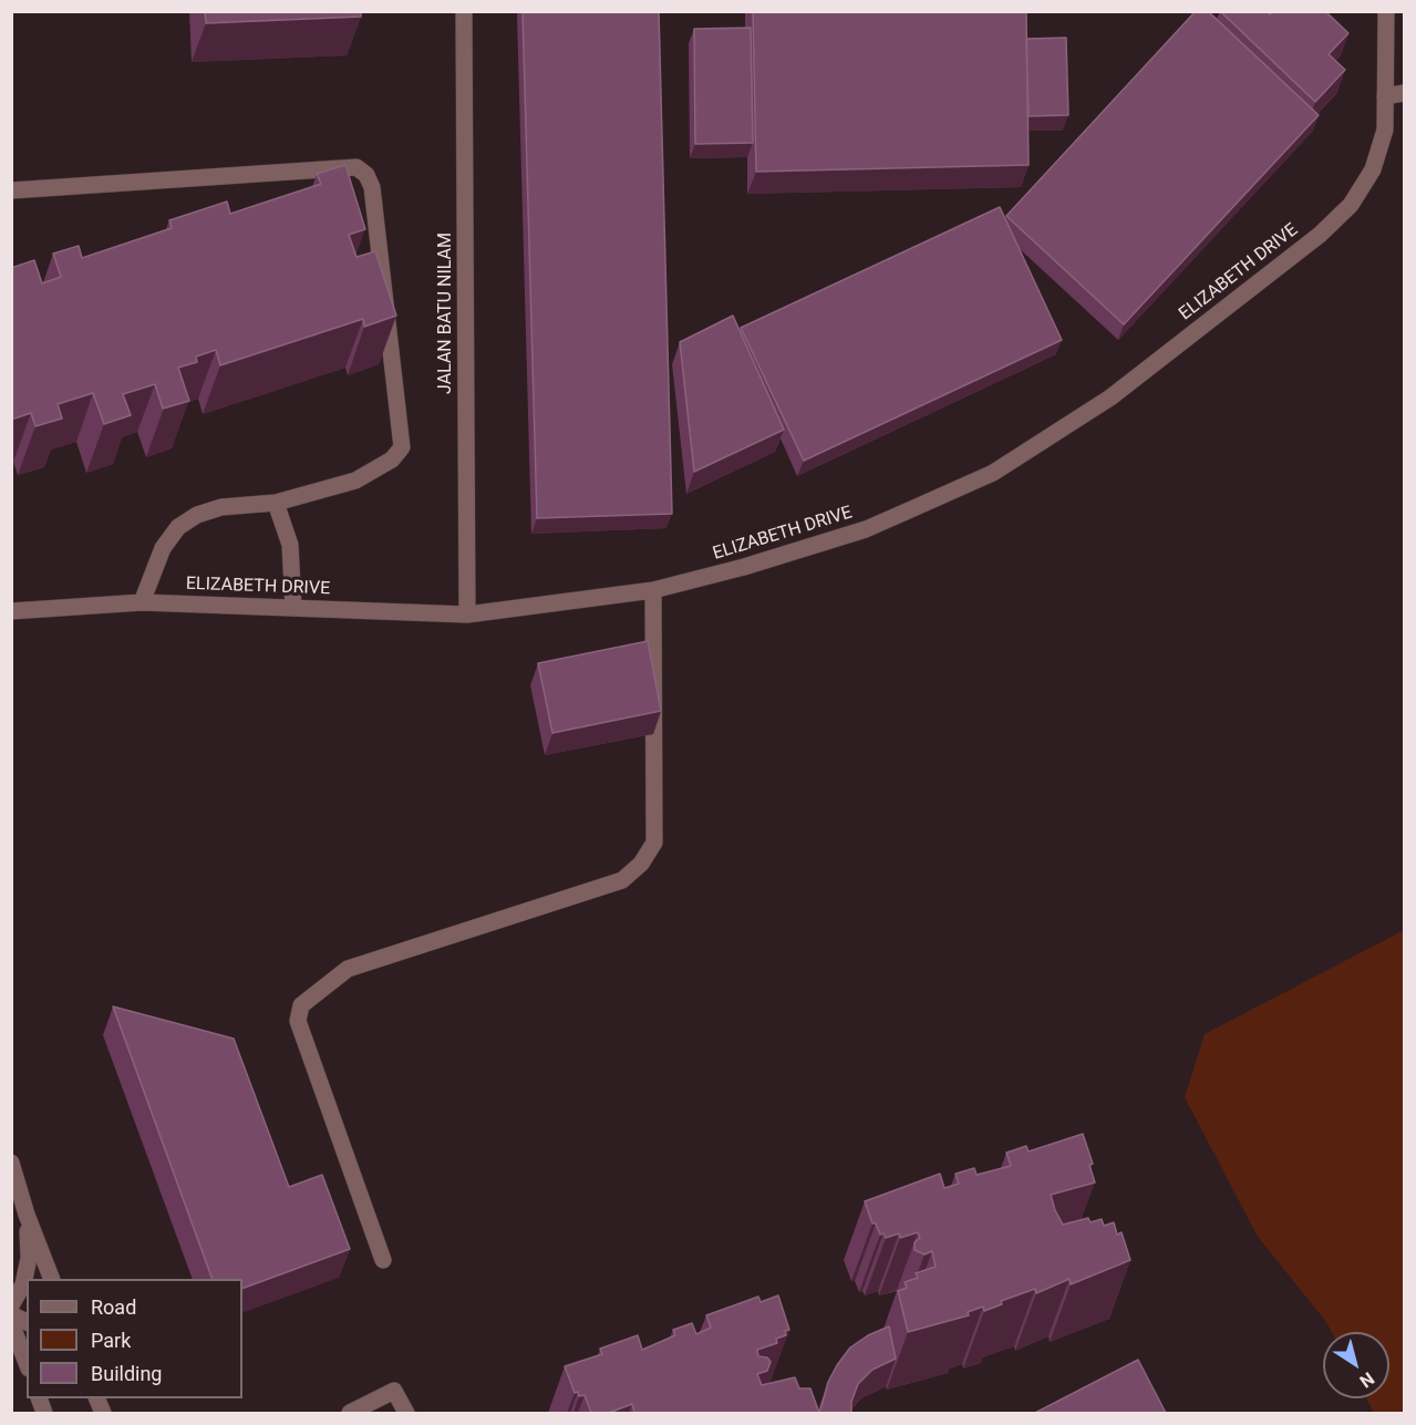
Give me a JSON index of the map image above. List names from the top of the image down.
{
  "streets": {
    "street": ["ELIZABETH DRIVE", "JALAN BATU NILAM"]
  },
  "crossings": [
    ["ELIZABETH DRIVE", "JALAN BATU NILAM"]
  ],
  "legend": ["Road", "Park", "Building"],
  "north": "bottom right"
}
